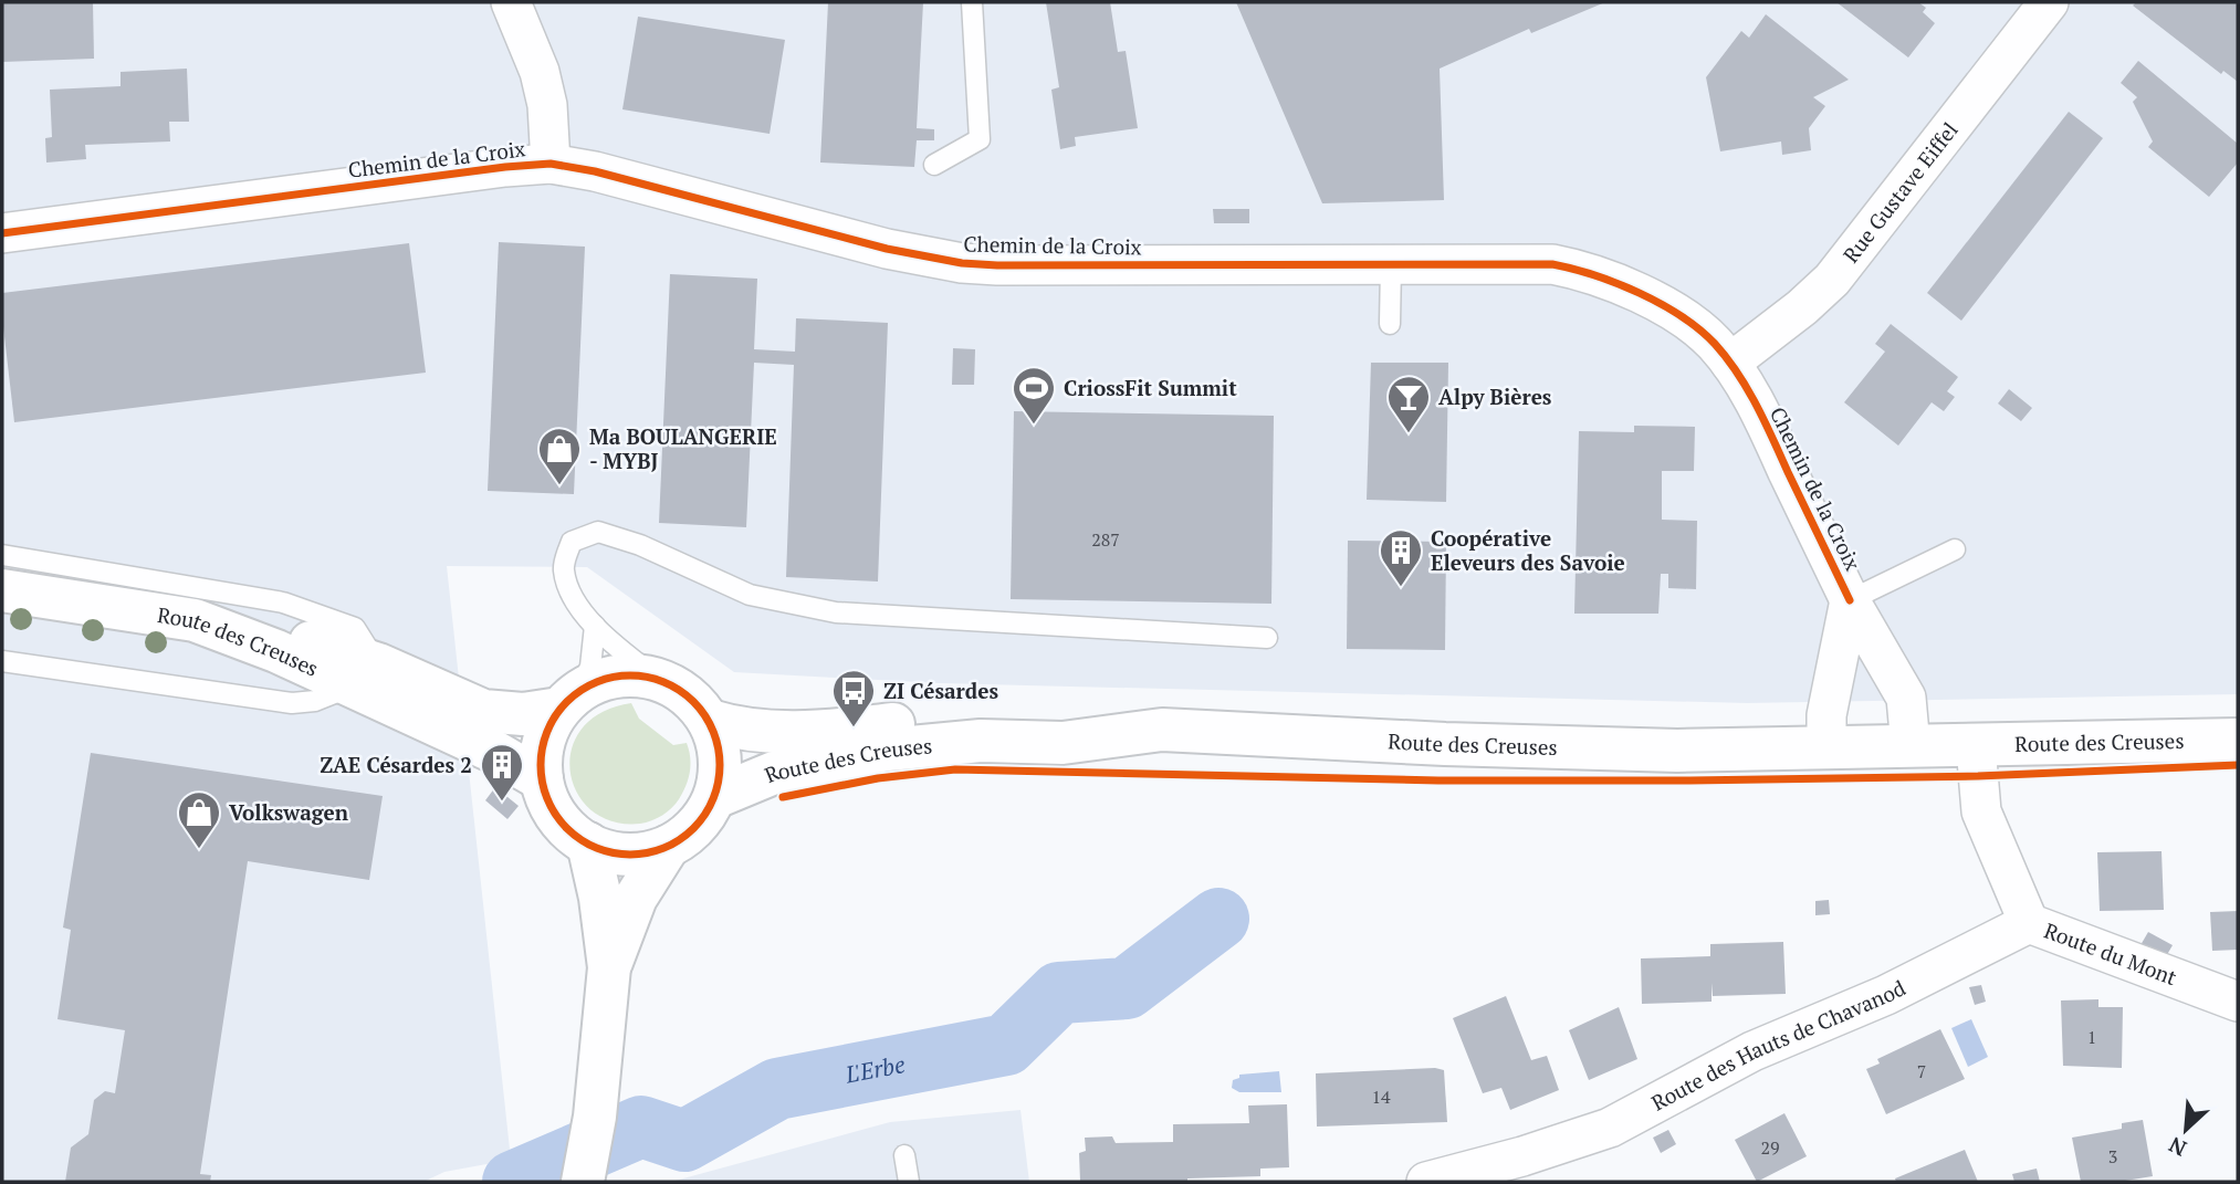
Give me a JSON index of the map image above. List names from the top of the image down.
{
  "streets": {
    "main road": ["Route des Creuses"],
    "street": [
      "Chemin de la Croix",
      "Rue Gustave Eiffel",
      "Route du Mont",
      "Route des Hauts de Chavanod"
    ]
  },
  "crossings": [
    ["Chemin de la Croix", "Rue Gustave Eiffel"],
    ["Chemin de la Croix", "Route des Creuses"],
    ["Route des Creuses", "Route du Mont"],
    ["Route du Mont", "Route des Hauts de Chavanod"]
  ],
  "water": ["L'Erbe"],
  "places": {
    "sports": ["CriossFit Summit"],
    "bar": ["Alpy Bières"],
    "shop": ["Ma BOULANGERIE - MYBJ", "Volkswagen"],
    "building": ["Coopérative Eleveurs des Savoie", "ZAE Césardes 2"],
    "bus stop": ["ZI Césardes"]
  },
  "house_numbers": [
    "287",
    "1",
    "7",
    "14",
    "29",
    "3"
  ],
  "north": "bottom left"
}
